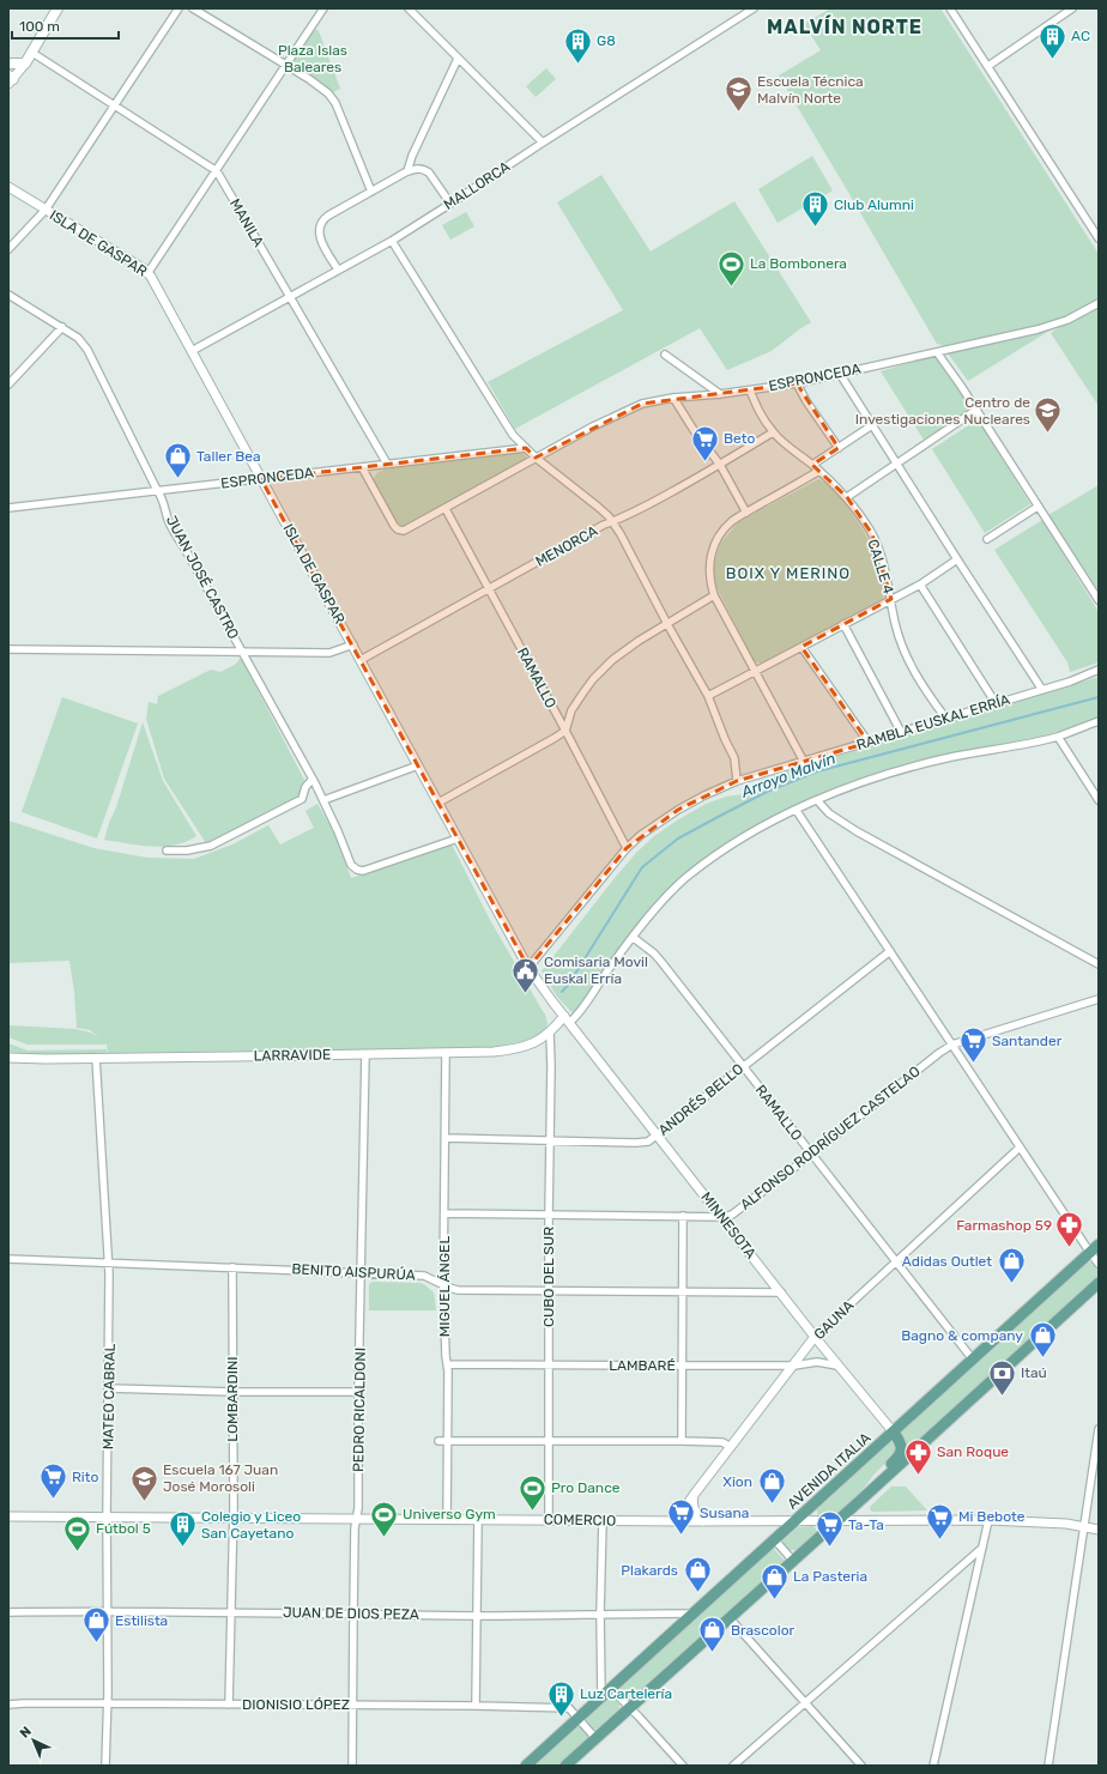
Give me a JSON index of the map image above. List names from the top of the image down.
{
  "streets": {
    "main road": ["AVENIDA ITALIA"],
    "street": [
      "MALLORCA",
      "MANILA",
      "ISLA DE GASPAR",
      "ESPRONCEDA",
      "MENORCA",
      "CALLE 4",
      "JUAN JOSÉ CASTRO",
      "RAMALLO",
      "RAMBLA EUSKAL ERRÍA",
      "LARRAVIDE",
      "ANDRÉS BELLO",
      "ALFONSO RODRÍGUEZ CASTELAO",
      "MINNESOTA",
      "BENITO AISPURÚA",
      "CUBO DEL SUR",
      "MIGUEL ÁNGEL",
      "GAUNA",
      "LAMBARÉ",
      "MATEO CABRAL",
      "LOMBARDINI",
      "PEDRO RICALDONI",
      "COMERCIO",
      "JUAN DE DIOS PEZA",
      "DIONISIO LÓPEZ"
    ]
  },
  "crossings": [
    ["MALLORCA", "MANILA"],
    ["MALLORCA", "ISLA DE GASPAR"],
    ["MANILA", "ESPRONCEDA"],
    ["ISLA DE GASPAR", "ESPRONCEDA"],
    ["ISLA DE GASPAR", "MENORCA"],
    ["ISLA DE GASPAR", "JUAN JOSÉ CASTRO"],
    ["ISLA DE GASPAR", "RAMBLA EUSKAL ERRÍA"],
    ["ISLA DE GASPAR", "LARRAVIDE"],
    ["ISLA DE GASPAR", "MINNESOTA"],
    ["ESPRONCEDA", "CALLE 4"],
    ["ESPRONCEDA", "JUAN JOSÉ CASTRO"],
    ["ESPRONCEDA", "RAMALLO"],
    ["MENORCA", "CALLE 4"],
    ["MENORCA", "RAMALLO"],
    ["CALLE 4", "RAMBLA EUSKAL ERRÍA"],
    ["RAMALLO", "RAMBLA EUSKAL ERRÍA"],
    ["RAMALLO", "ANDRÉS BELLO"],
    ["RAMALLO", "ALFONSO RODRÍGUEZ CASTELAO"],
    ["RAMALLO", "GAUNA"],
    ["RAMALLO", "AVENIDA ITALIA"],
    ["LARRAVIDE", "MINNESOTA"],
    ["LARRAVIDE", "CUBO DEL SUR"],
    ["LARRAVIDE", "MIGUEL ÁNGEL"],
    ["LARRAVIDE", "MATEO CABRAL"],
    ["LARRAVIDE", "PEDRO RICALDONI"],
    ["ANDRÉS BELLO", "MINNESOTA"],
    ["ANDRÉS BELLO", "CUBO DEL SUR"],
    ["ANDRÉS BELLO", "MIGUEL ÁNGEL"],
    ["ALFONSO RODRÍGUEZ CASTELAO", "MINNESOTA"],
    ["ALFONSO RODRÍGUEZ CASTELAO", "CUBO DEL SUR"],
    ["ALFONSO RODRÍGUEZ CASTELAO", "MIGUEL ÁNGEL"],
    ["MINNESOTA", "BENITO AISPURÚA"],
    ["MINNESOTA", "GAUNA"],
    ["MINNESOTA", "LAMBARÉ"],
    ["MINNESOTA", "AVENIDA ITALIA"],
    ["BENITO AISPURÚA", "CUBO DEL SUR"],
    ["BENITO AISPURÚA", "MIGUEL ÁNGEL"],
    ["BENITO AISPURÚA", "MATEO CABRAL"],
    ["BENITO AISPURÚA", "LOMBARDINI"],
    ["BENITO AISPURÚA", "PEDRO RICALDONI"],
    ["CUBO DEL SUR", "LAMBARÉ"],
    ["CUBO DEL SUR", "COMERCIO"],
    ["MIGUEL ÁNGEL", "LAMBARÉ"],
    ["MIGUEL ÁNGEL", "COMERCIO"],
    ["GAUNA", "LAMBARÉ"],
    ["GAUNA", "COMERCIO"],
    ["MATEO CABRAL", "COMERCIO"],
    ["MATEO CABRAL", "JUAN DE DIOS PEZA"],
    ["MATEO CABRAL", "DIONISIO LÓPEZ"],
    ["LOMBARDINI", "COMERCIO"],
    ["LOMBARDINI", "JUAN DE DIOS PEZA"],
    ["LOMBARDINI", "DIONISIO LÓPEZ"],
    ["PEDRO RICALDONI", "COMERCIO"],
    ["PEDRO RICALDONI", "JUAN DE DIOS PEZA"],
    ["PEDRO RICALDONI", "DIONISIO LÓPEZ"],
    ["AVENIDA ITALIA", "COMERCIO"],
    ["AVENIDA ITALIA", "JUAN DE DIOS PEZA"],
    ["AVENIDA ITALIA", "DIONISIO LÓPEZ"]
  ],
  "districts": ["MALVÍN NORTE", "BOIX Y MERINO"],
  "water": ["Arroyo Malvín"],
  "parks": ["Plaza Islas Baleares"],
  "places": {
    "building": [
      "AC",
      "G8",
      "Club Alumni",
      "Colegio y Liceo San Cayetano",
      "Luz Cartelería"
    ],
    "school or university": ["Escuela Técnica Malvín Norte", "Centro de Investigaciones Nucleares", "Escuela 167 Juan José Morosoli"],
    "sports": [
      "La Bombonera",
      "Pro Dance",
      "Universo Gym",
      "Fútbol 5"
    ],
    "supermarket": [
      "Beto",
      "Santander",
      "Rito",
      "Susana",
      "Mi Bebote",
      "Ta-Ta"
    ],
    "shop": [
      "Taller Bea",
      "Adidas Outlet",
      "Bagno & company",
      "Xion",
      "Plakards",
      "La Pasteria",
      "Estilista",
      "Brascolor"
    ],
    "public building": ["Comisaria Movil Euskal Erría"],
    "pharmacy": ["Farmashop 59", "San Roque"],
    "bank": ["Itaú"]
  },
  "scale_bar": "100 m",
  "north": "top left"
}
